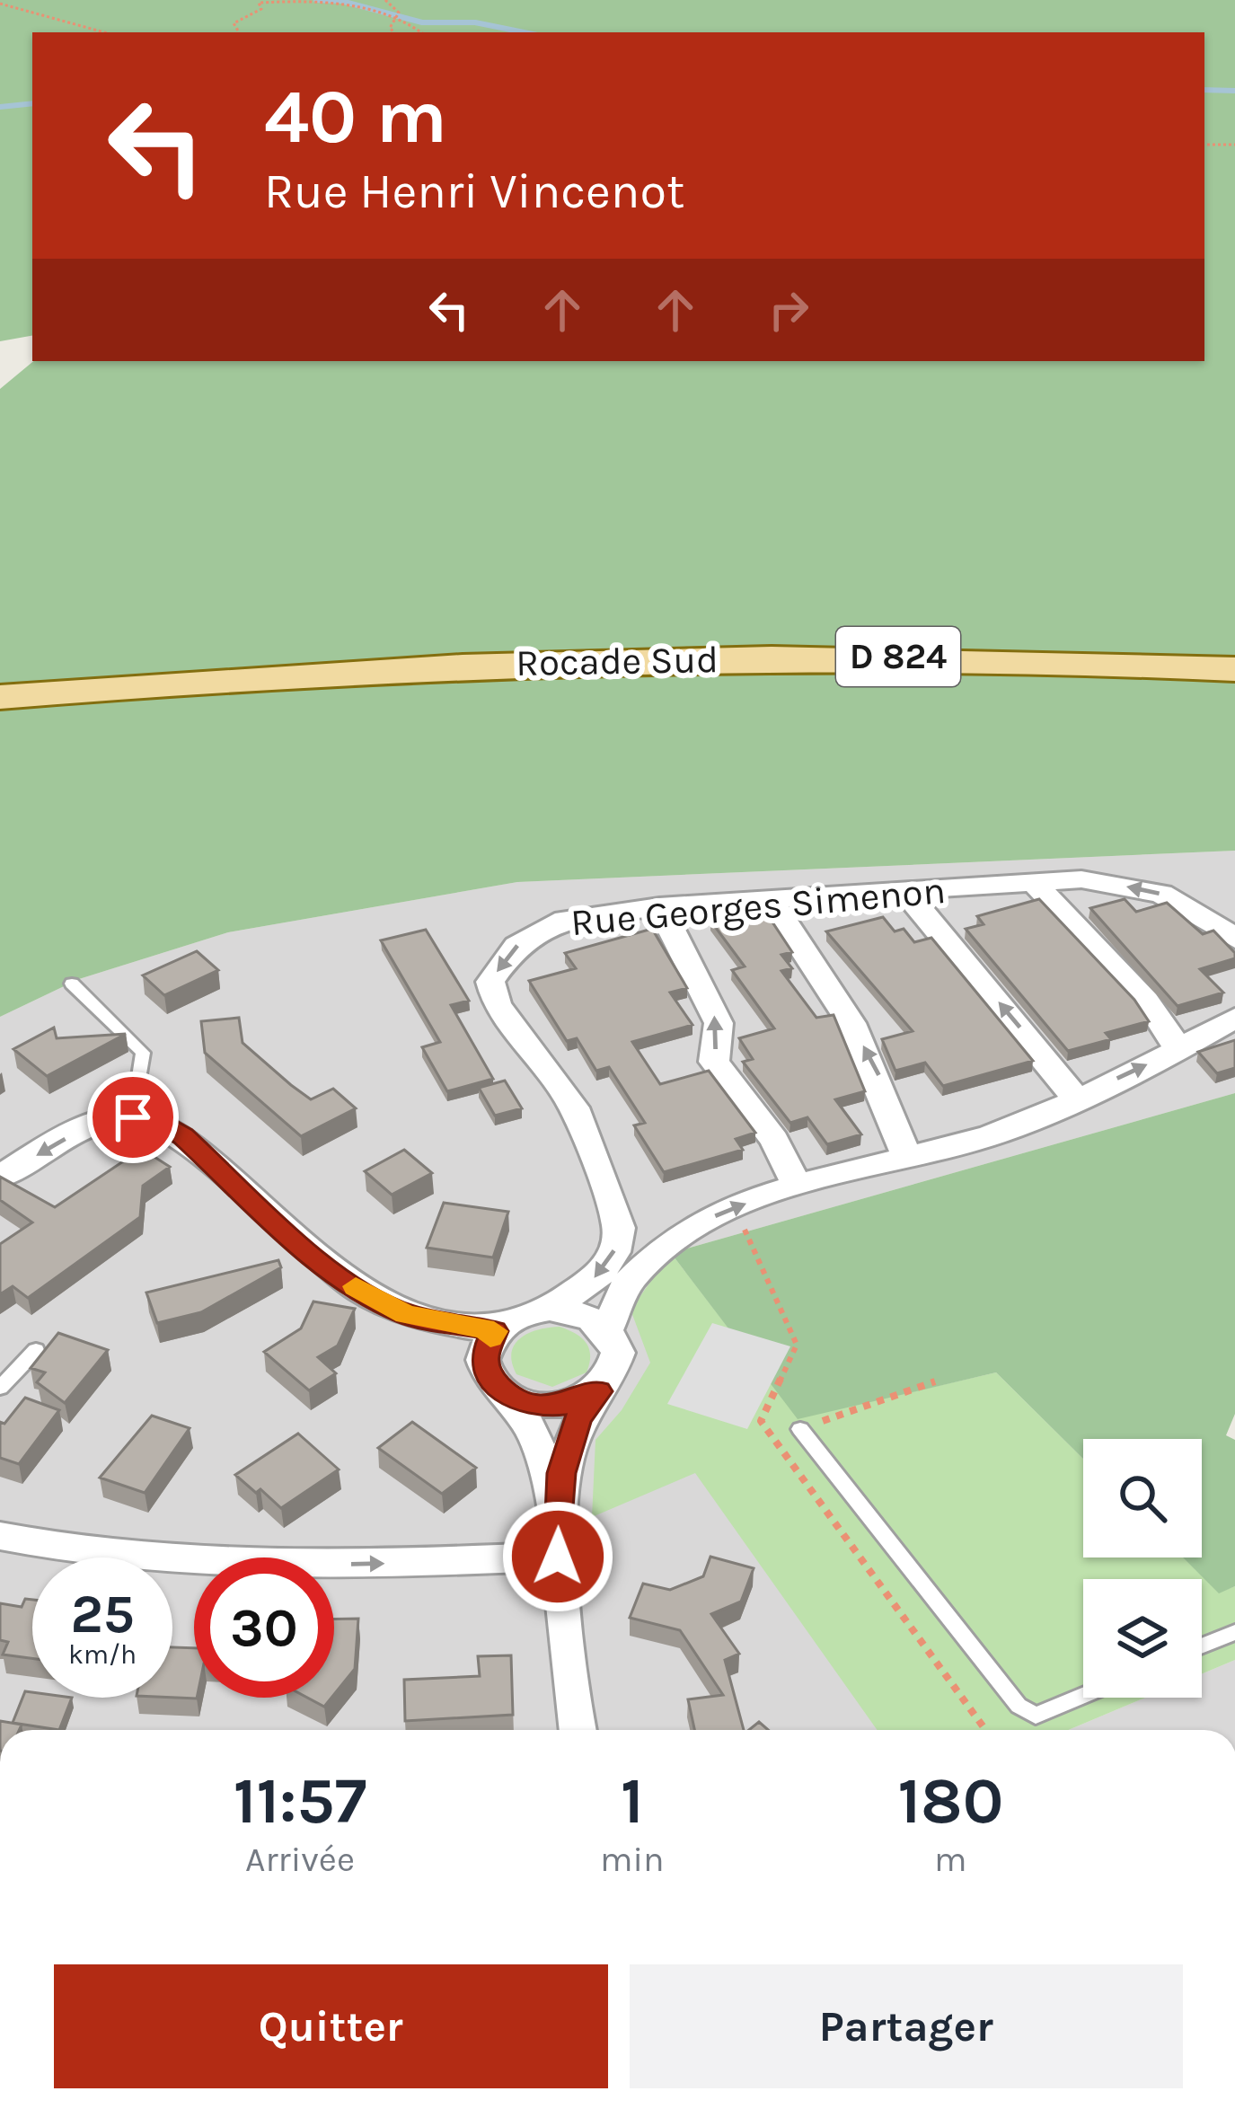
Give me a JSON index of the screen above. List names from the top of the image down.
{
  "streets": {
    "main road": ["D 824", "Rocade Sud"],
    "street": ["Rue Georges Simenon"]
  },
  "page": {
    "turn": ["40 m", "Rue Henri Vincenot"],
    "speed": "25 km/h",
    "limit": "30",
    "eta": [
      "11:57",
      "Arrivée",
      "1",
      "min",
      "180",
      "m"
    ],
    "buttons": ["Quitter", "Partager"]
  }
}
